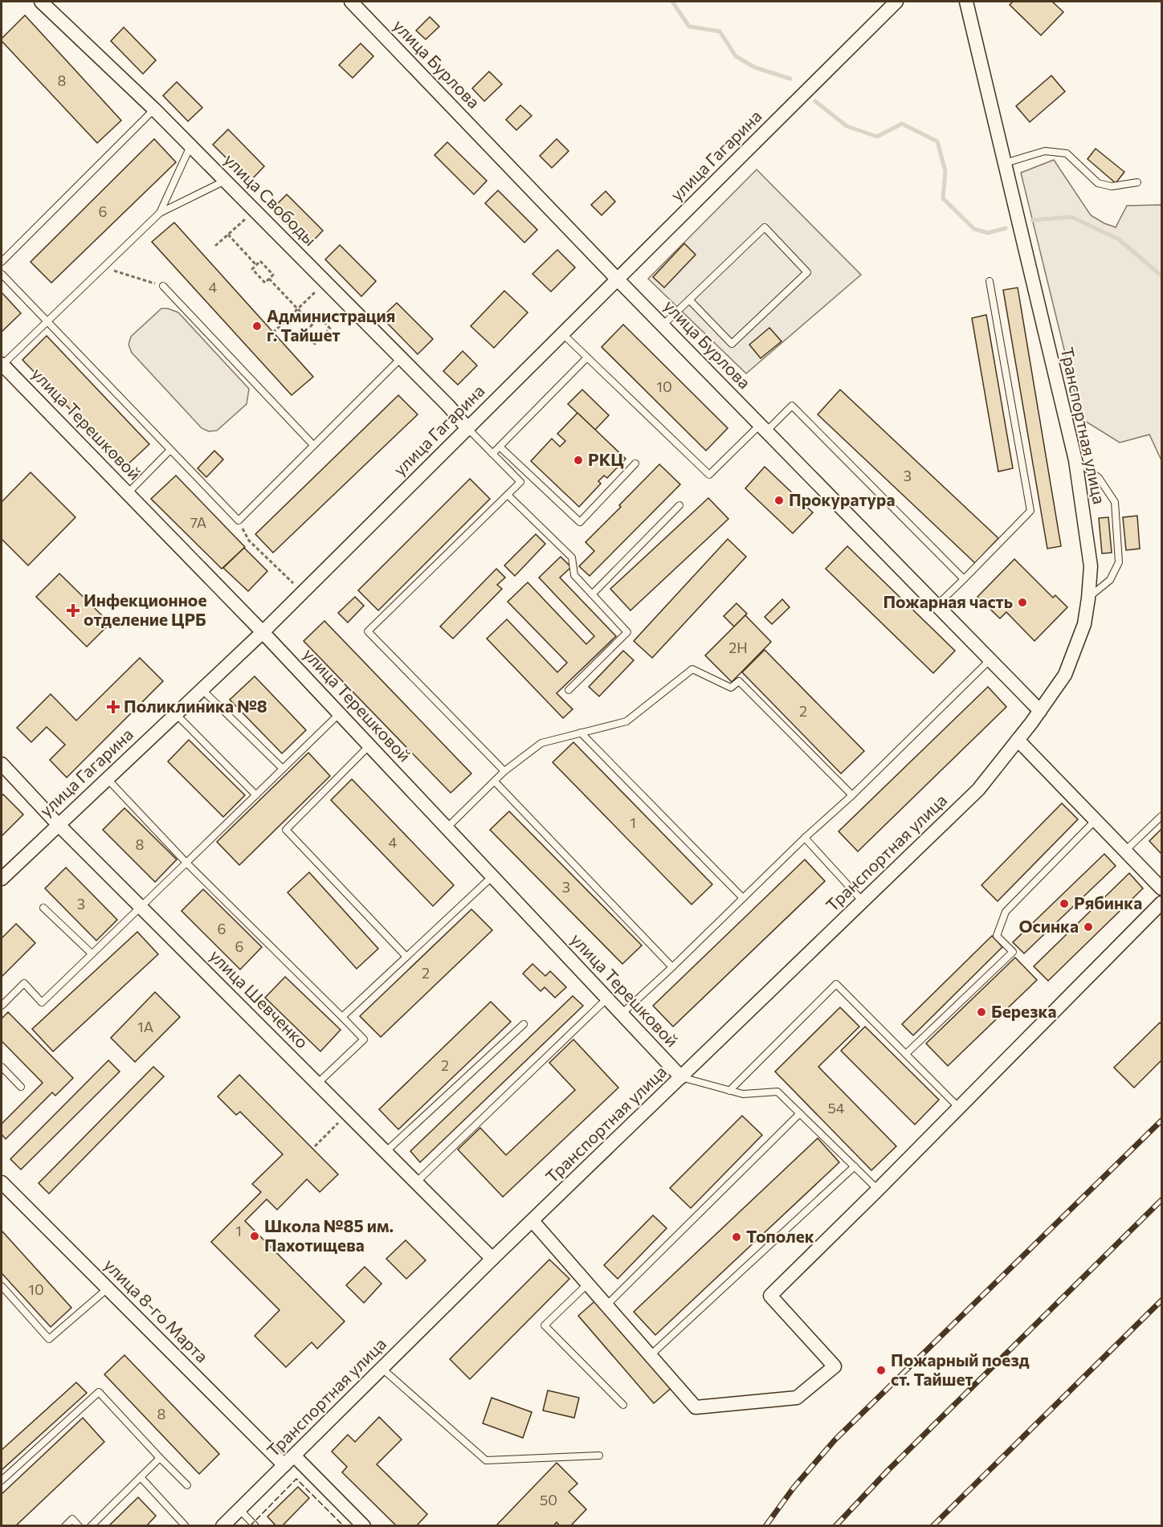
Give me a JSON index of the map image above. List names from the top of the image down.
{
  "streets": {
    "street": [
      "улица Бурлова",
      "улица Гагарина",
      "улица Свободы",
      "улица Терешковой",
      "Транспортная улица",
      "улица Шевченко",
      "улица 8-го Марта"
    ]
  },
  "crossings": [
    ["улица Бурлова", "улица Гагарина"],
    ["улица Бурлова", "Транспортная улица"],
    ["улица Гагарина", "улица Свободы"],
    ["улица Гагарина", "улица Терешковой"],
    ["улица Гагарина", "улица Шевченко"],
    ["улица Терешковой", "Транспортная улица"],
    ["Транспортная улица", "улица Шевченко"],
    ["Транспортная улица", "улица 8-го Марта"]
  ],
  "places": {
    "other": [
      "Администрация г. Тайшет",
      "РКЦ",
      "Прокуратура",
      "Пожарная часть",
      "Рябинка",
      "Осинка",
      "Березка",
      "Школа №85 им. Пахотищева",
      "Тополек",
      "Пожарный поезд ст. Тайшет"
    ],
    "health": ["Инфекционное отделение ЦРБ", "Поликлиника №8"]
  },
  "house_numbers": [
    "8",
    "6",
    "4",
    "10",
    "3",
    "7А",
    "2Н",
    "2",
    "1",
    "4",
    "8",
    "3",
    "3",
    "6",
    "6",
    "2",
    "1А",
    "2",
    "54",
    "1",
    "10",
    "8",
    "50"
  ]
}
